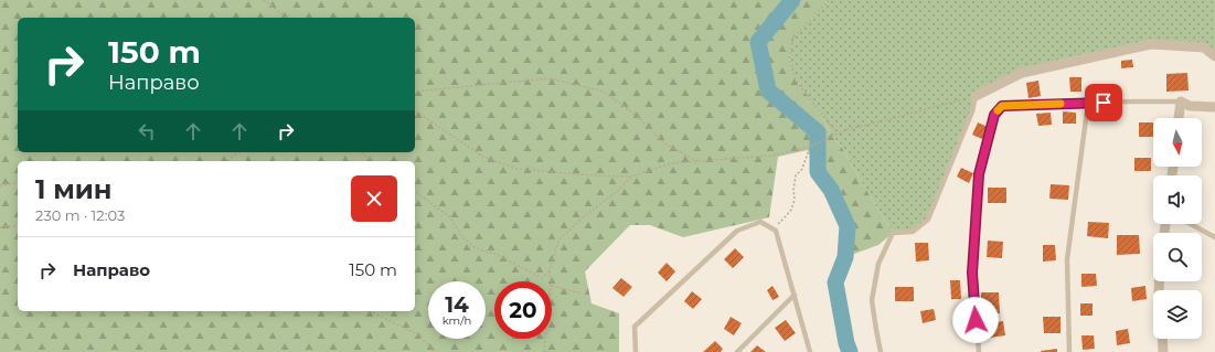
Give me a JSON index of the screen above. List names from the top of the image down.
{
  "north": "bottom",
  "page": {
    "turn": ["150 m", "Направо"],
    "heading": ["1 мин", "230 m · 12:03"],
    "list": [
      {
        "name": "Направо",
        "value": "150 m"
      }
    ],
    "speed": "14 km/h",
    "limit": "20"
  }
}
